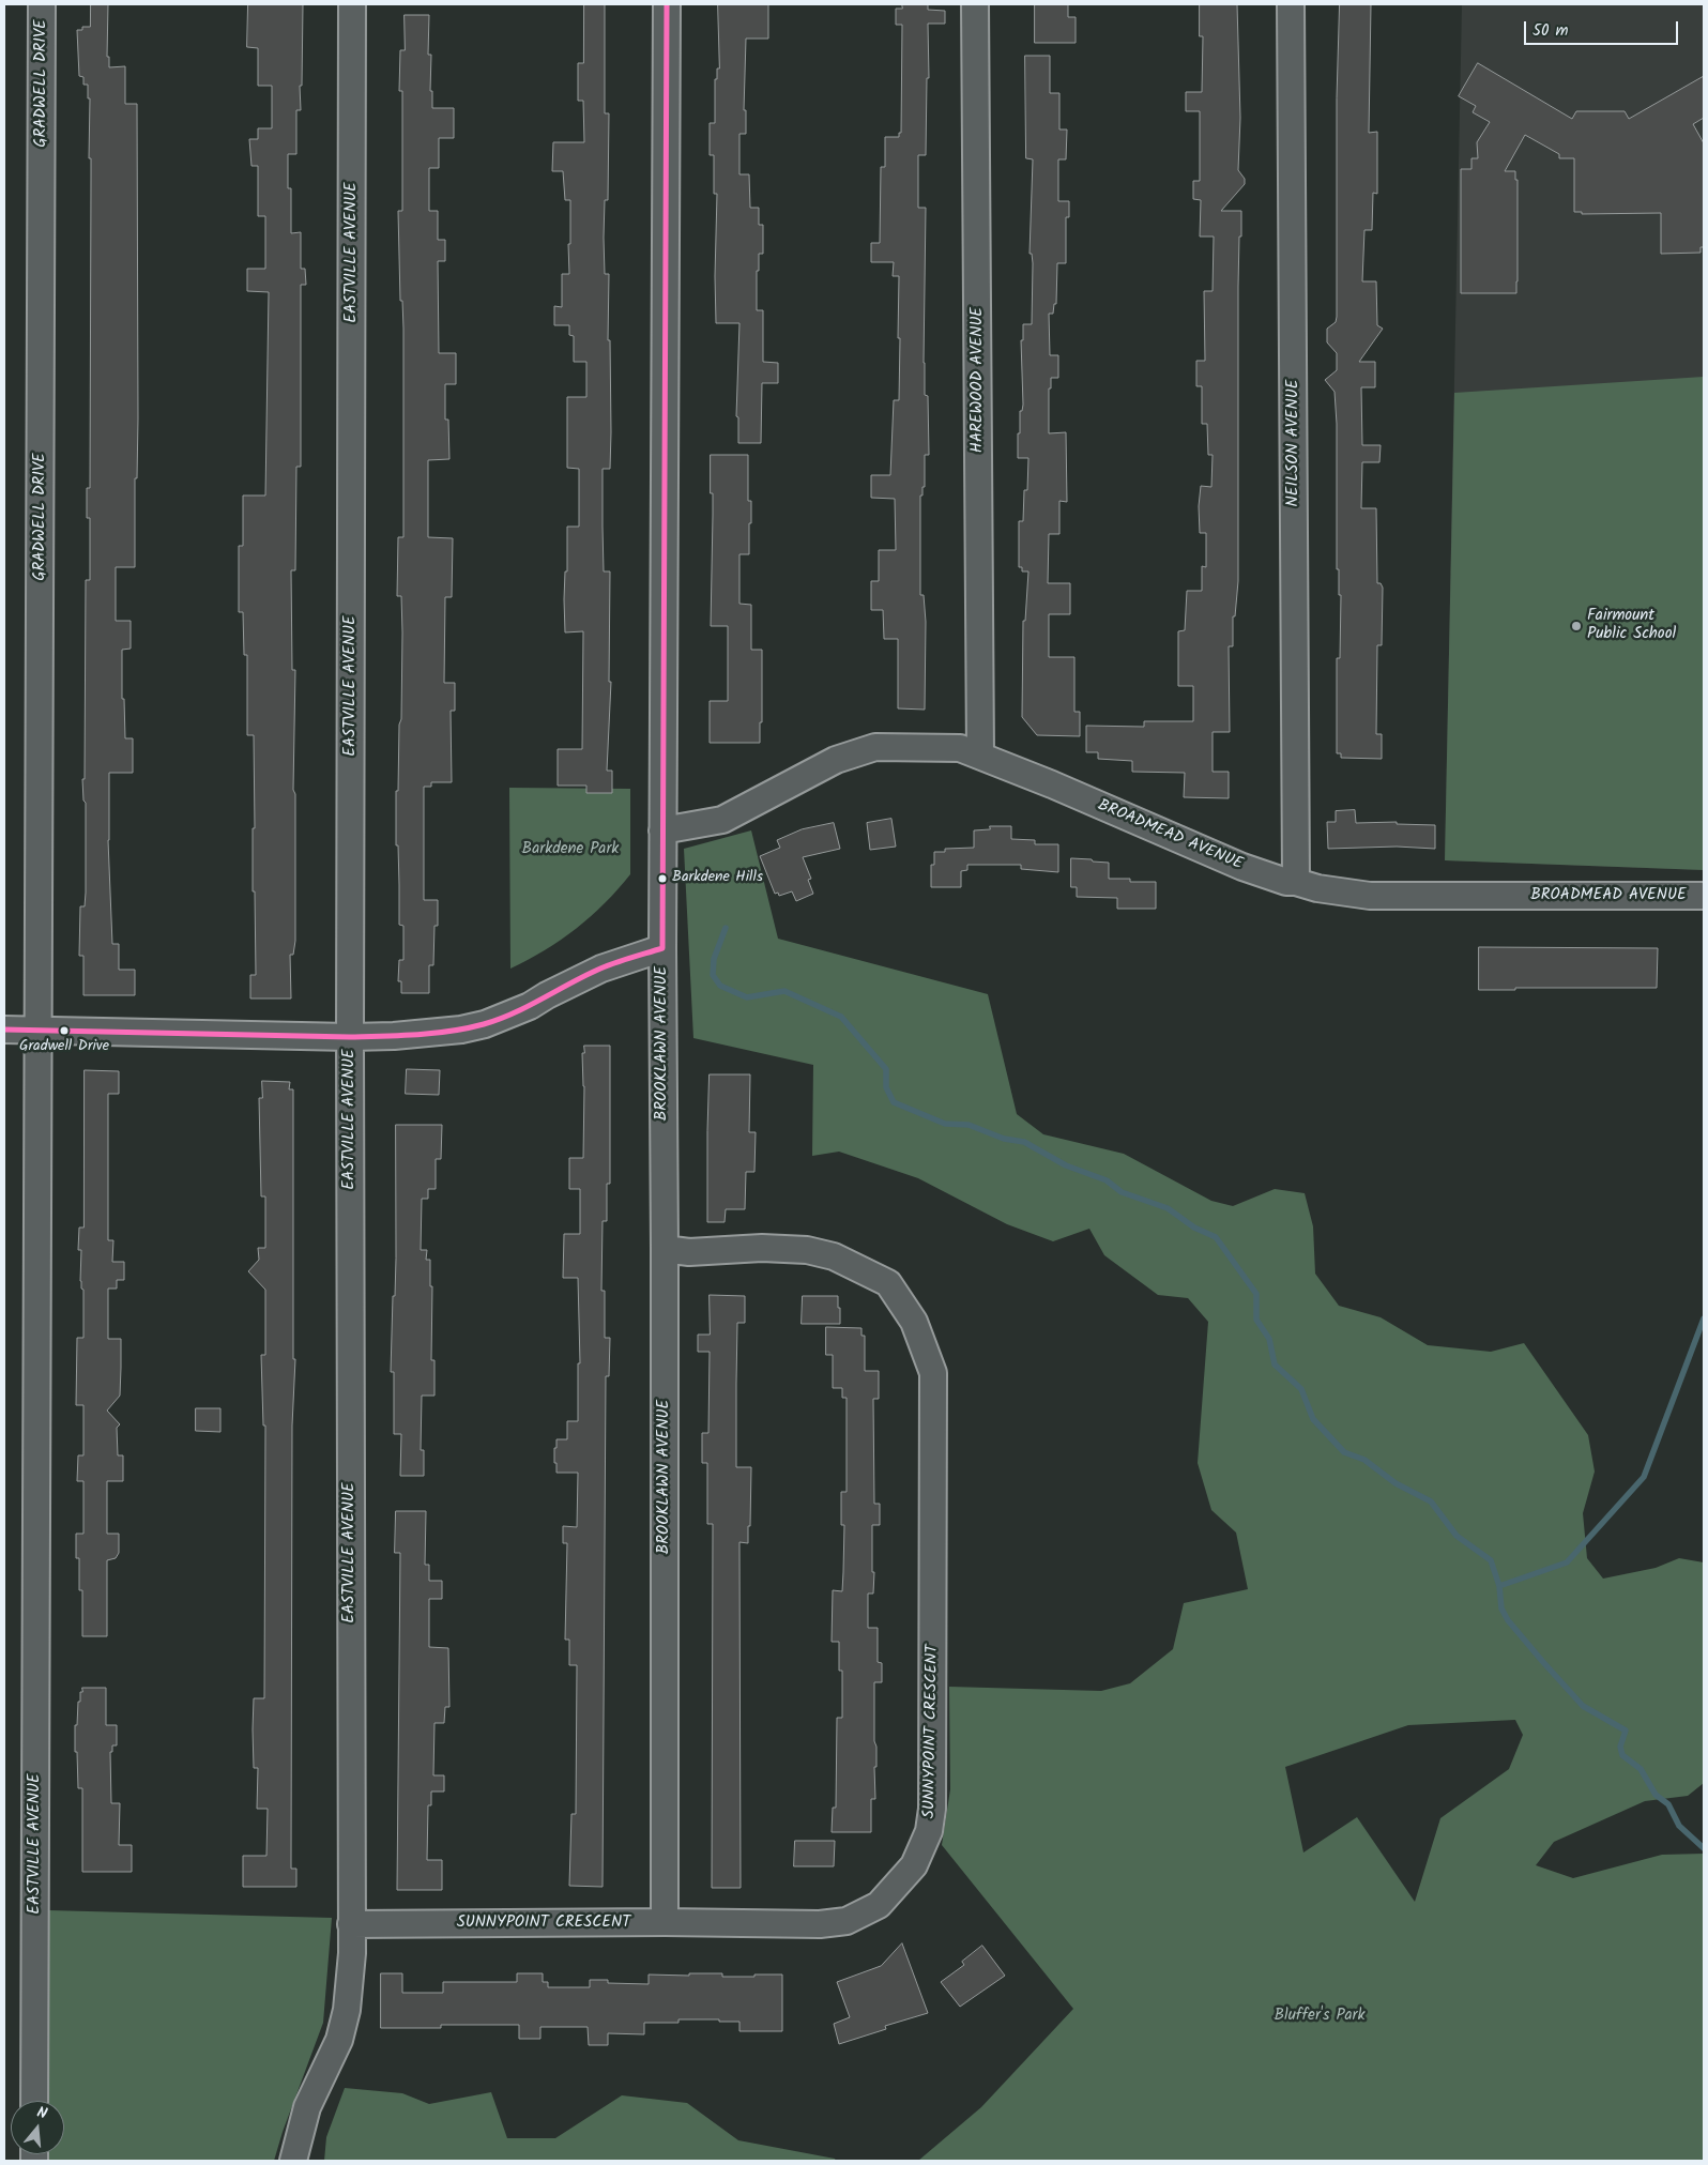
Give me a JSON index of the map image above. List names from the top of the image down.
{
  "streets": {
    "street": [
      "GRADWELL DRIVE",
      "EASTVILLE AVENUE",
      "HAREWOOD AVENUE",
      "NEILSON AVENUE",
      "BROADMEAD AVENUE",
      "BROOKLAWN AVENUE",
      "SUNNYPOINT CRESCENT"
    ]
  },
  "crossings": [
    ["GRADWELL DRIVE", "EASTVILLE AVENUE"],
    ["EASTVILLE AVENUE", "SUNNYPOINT CRESCENT"],
    ["HAREWOOD AVENUE", "BROADMEAD AVENUE"],
    ["NEILSON AVENUE", "BROADMEAD AVENUE"],
    ["BROADMEAD AVENUE", "BROOKLAWN AVENUE"],
    ["BROOKLAWN AVENUE", "SUNNYPOINT CRESCENT"]
  ],
  "parks": ["Barkdene Park", "Bluffer's Park"],
  "places": ["Fairmount Public School", "Barkdene Hills", "Gradwell Drive"],
  "scale_bar": "50 m",
  "north": "top"
}
